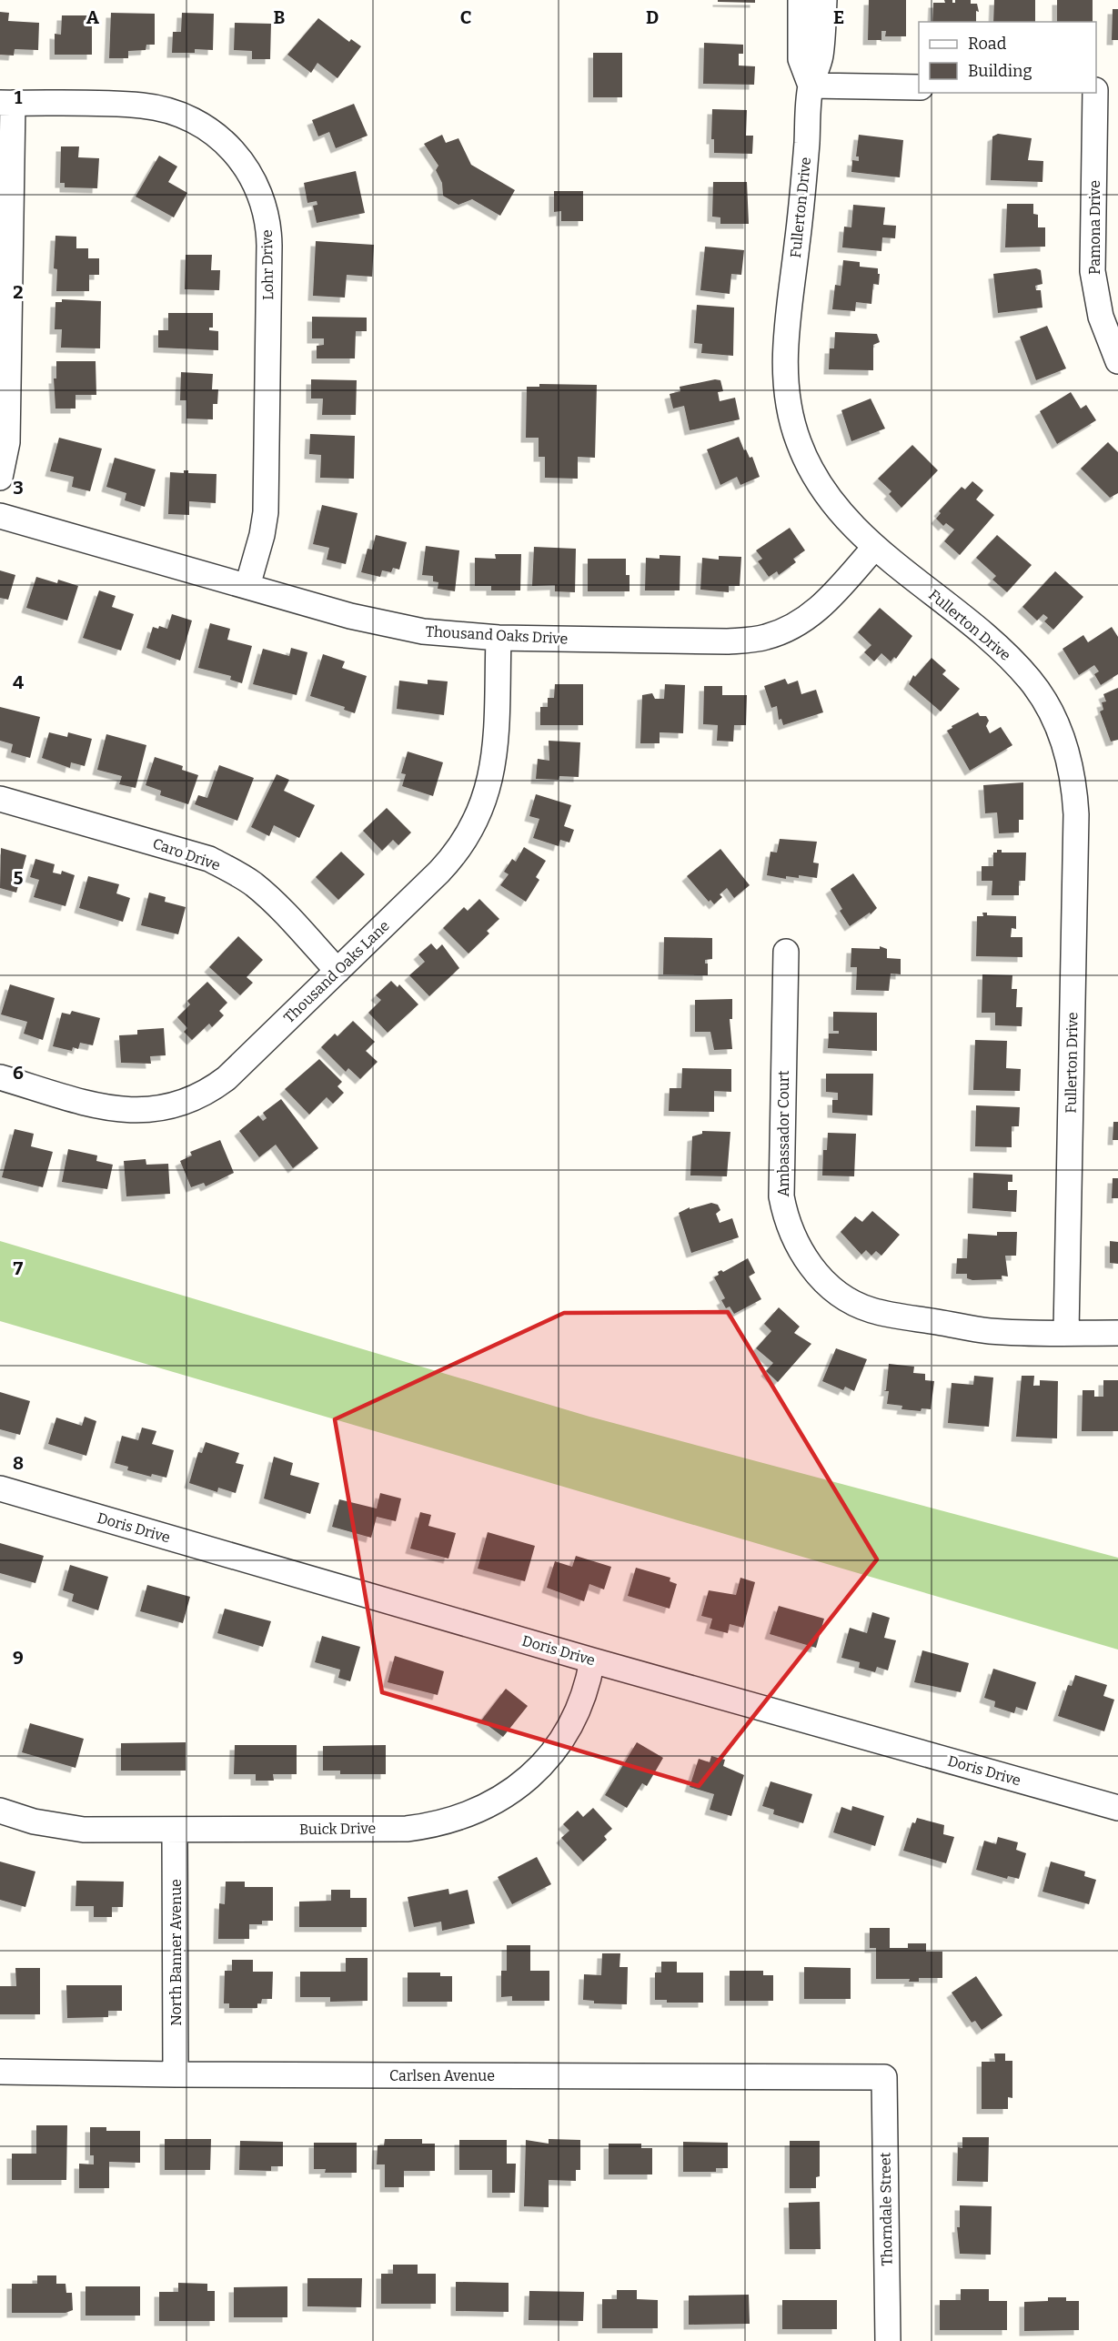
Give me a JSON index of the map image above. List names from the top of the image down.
{
  "streets": {
    "street": [
      "Fullerton Drive",
      "Pamona Drive",
      "Lohr Drive",
      "Thousand Oaks Drive",
      "Caro Drive",
      "Thousand Oaks Lane",
      "Ambassador Court",
      "Doris Drive",
      "Buick Drive",
      "North Banner Avenue",
      "Carlsen Avenue",
      "Thorndale Street"
    ]
  },
  "crossings": [
    ["Fullerton Drive", "Thousand Oaks Drive"],
    ["Fullerton Drive", "Ambassador Court"],
    ["Lohr Drive", "Thousand Oaks Drive"],
    ["Thousand Oaks Drive", "Thousand Oaks Lane"],
    ["Caro Drive", "Thousand Oaks Lane"],
    ["Doris Drive", "Buick Drive"],
    ["Buick Drive", "North Banner Avenue"],
    ["North Banner Avenue", "Carlsen Avenue"],
    ["Carlsen Avenue", "Thorndale Street"]
  ],
  "legend": ["Road", "Building"],
  "grid": {
    "columns": [
      "A",
      "B",
      "C",
      "D",
      "E"
    ],
    "rows": [
      "1",
      "2",
      "3",
      "4",
      "5",
      "6",
      "7",
      "8",
      "9"
    ]
  }
}
